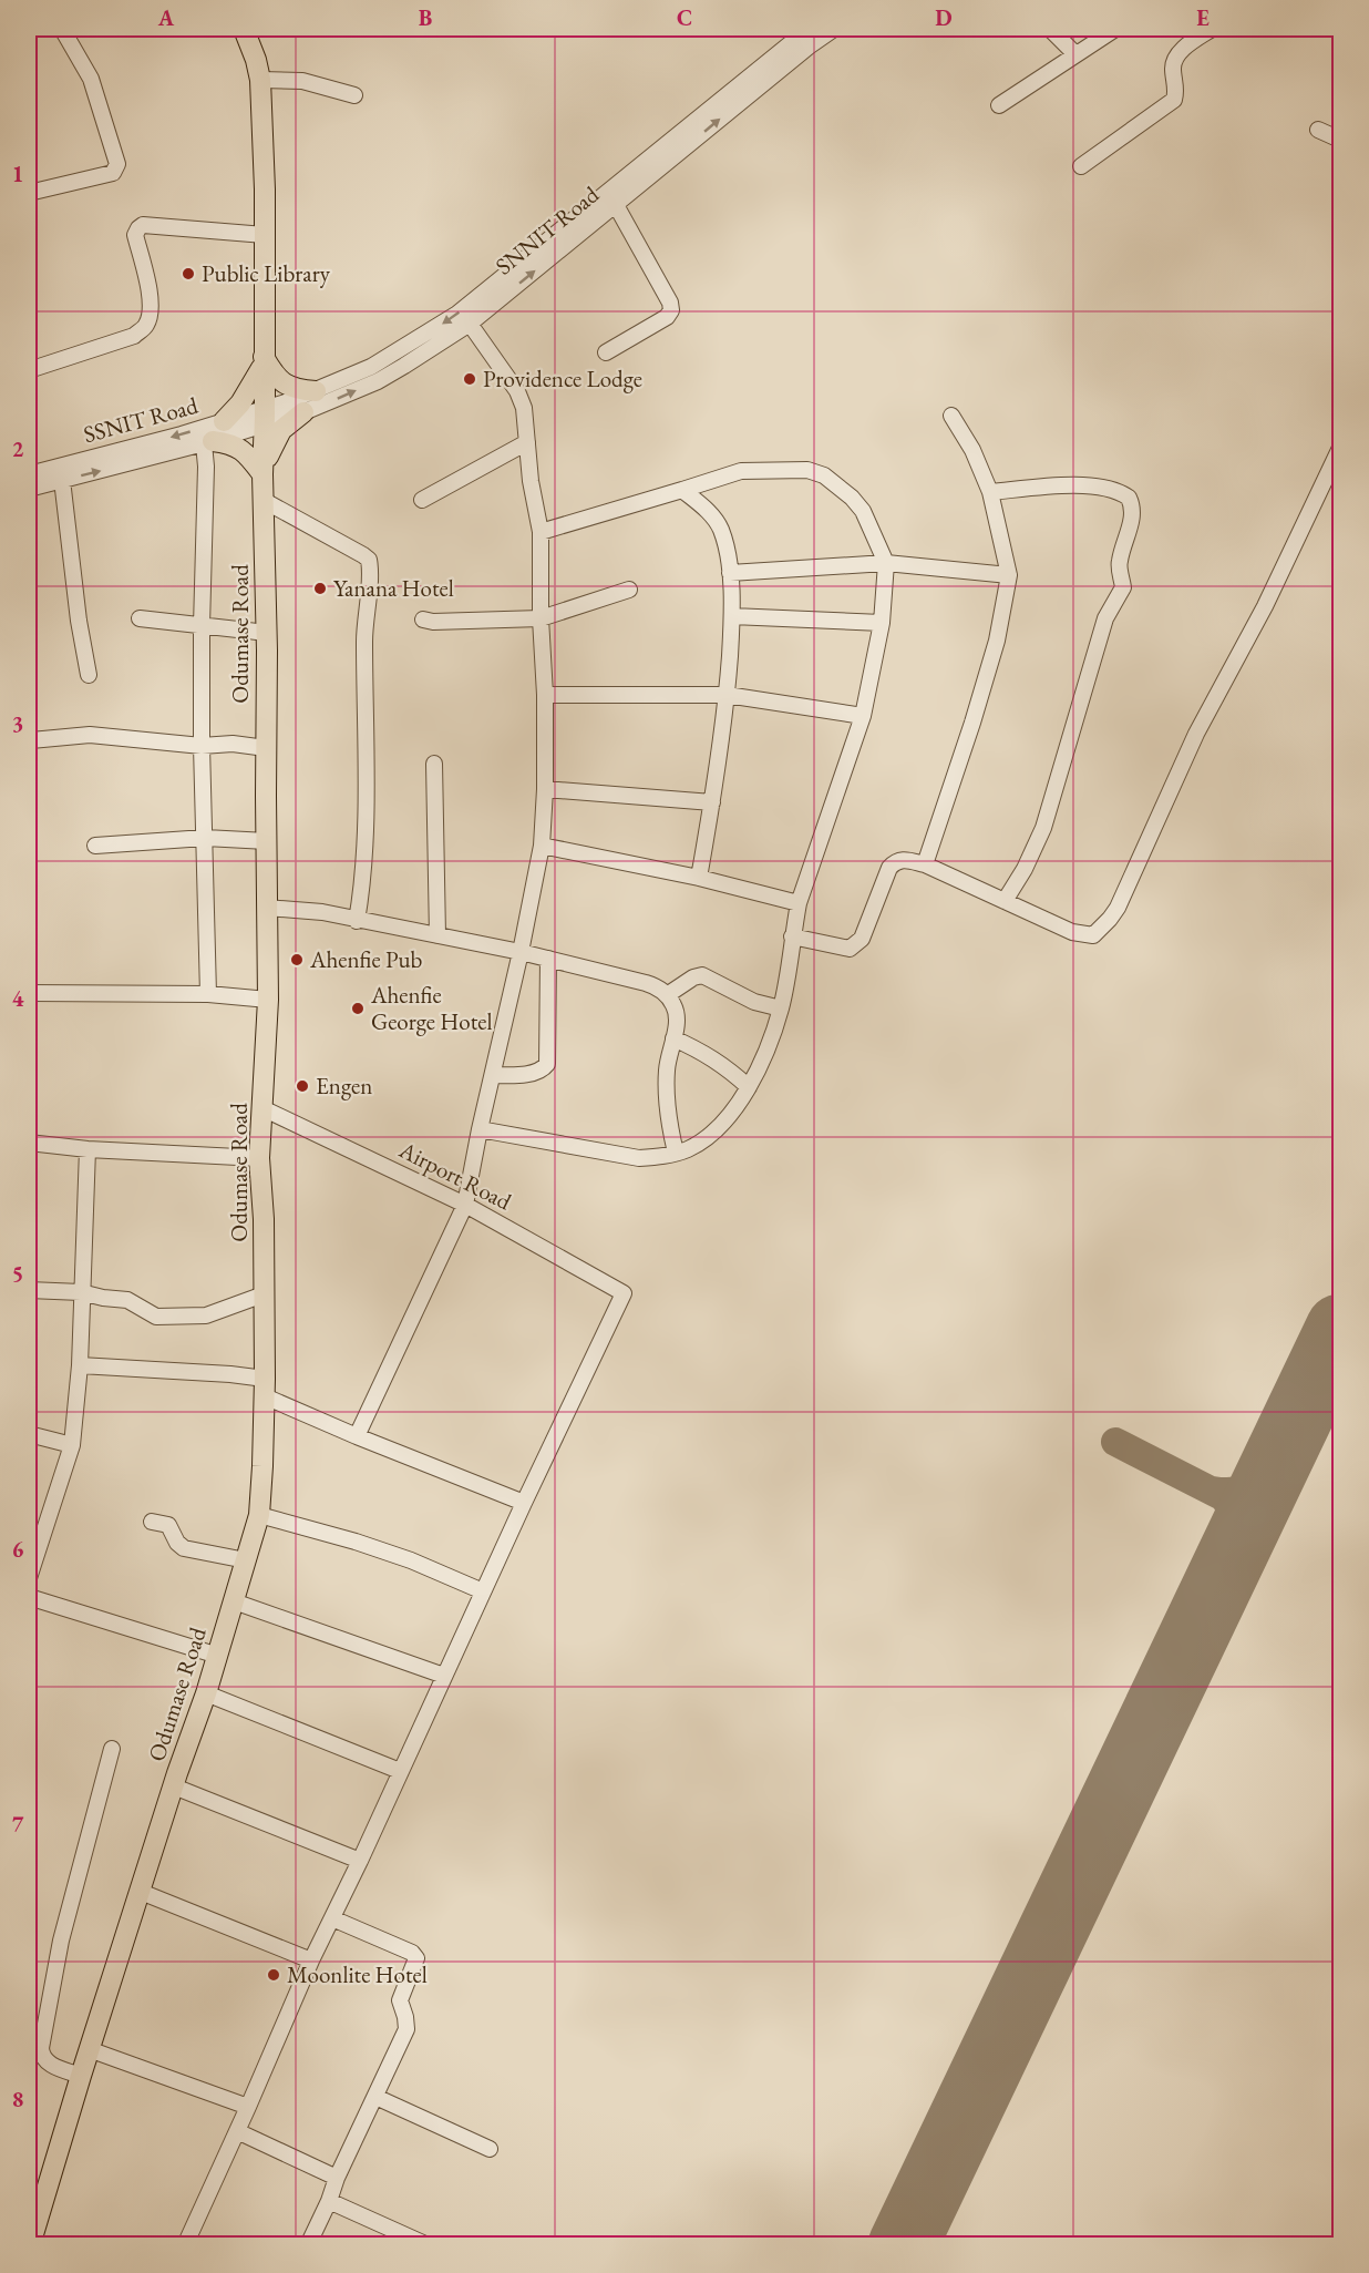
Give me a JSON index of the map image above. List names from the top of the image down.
{
  "streets": {
    "main road": ["Odumase Road"],
    "street": ["SNNIT Road", "SSNIT Road", "Airport Road"]
  },
  "crossings": [
    ["SNNIT Road", "SSNIT Road"],
    ["SNNIT Road", "Odumase Road"],
    ["SSNIT Road", "Odumase Road"],
    ["Odumase Road", "Airport Road"]
  ],
  "places": [
    "Public Library",
    "Providence Lodge",
    "Yanana Hotel",
    "Ahenfie Pub",
    "Ahenfie George Hotel",
    "Engen",
    "Moonlite Hotel"
  ],
  "grid": {
    "columns": [
      "A",
      "B",
      "C",
      "D",
      "E"
    ],
    "rows": [
      "1",
      "2",
      "3",
      "4",
      "5",
      "6",
      "7",
      "8"
    ]
  }
}
